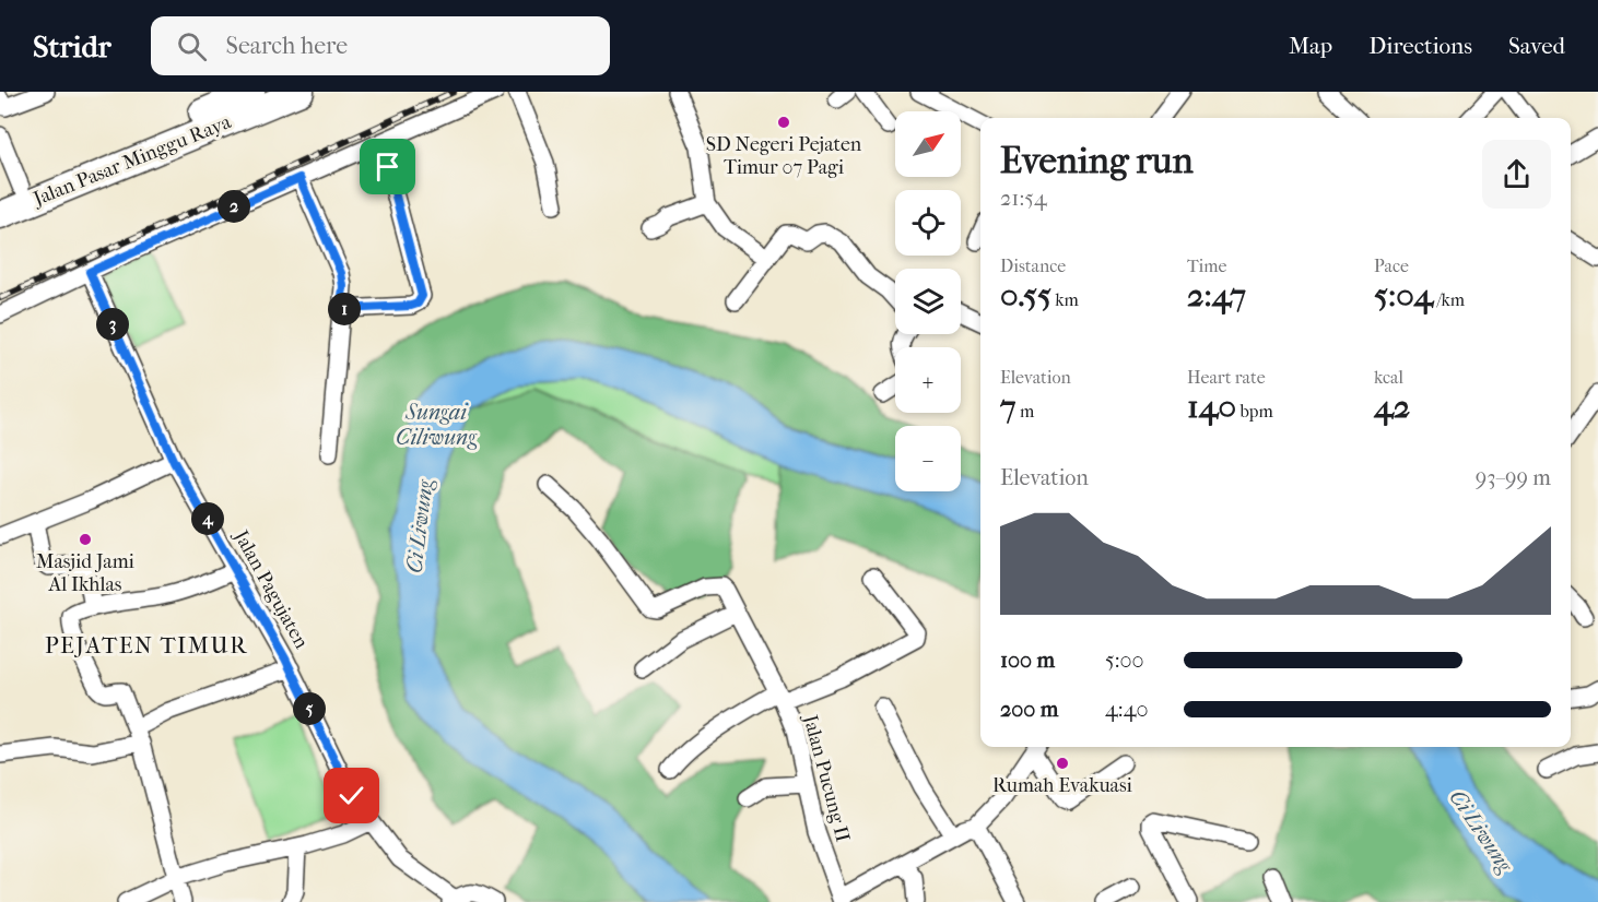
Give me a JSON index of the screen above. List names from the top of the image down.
{
  "streets": {
    "main road": ["Jalan Pasar Minggu Raya"],
    "street": ["Jalan Pagujaten", "Jalan Pucung II"]
  },
  "districts": ["PEJATEN TIMUR"],
  "water": ["Sungai Ciliwung", "Ci Liwung"],
  "places": ["SD Negeri Pejaten Timur 07 Pagi", "Masjid Jami Al Ikhlas", "Rumah Evakuasi"],
  "north": "top right",
  "page": {
    "header": "Stridr",
    "search": "Search here",
    "nav": ["Map", "Directions", "Saved"],
    "map_buttons": ["+", "−"],
    "heading": ["Evening run", "21:54"],
    "pins": [
      "2",
      "1",
      "3",
      "4",
      "5"
    ],
    "stats": [
      ["Distance", "0.55 km"],
      ["Time", "2:47"],
      ["Pace", "5:04 /km"],
      ["Elevation", "7 m"],
      ["Heart rate", "140 bpm"],
      ["kcal", "42"]
    ],
    "chart": ["Elevation", "93–99 m"],
    "list": [
      {
        "name": "100 m",
        "note": "5:00"
      },
      {
        "name": "200 m",
        "note": "4:40"
      }
    ]
  }
}
